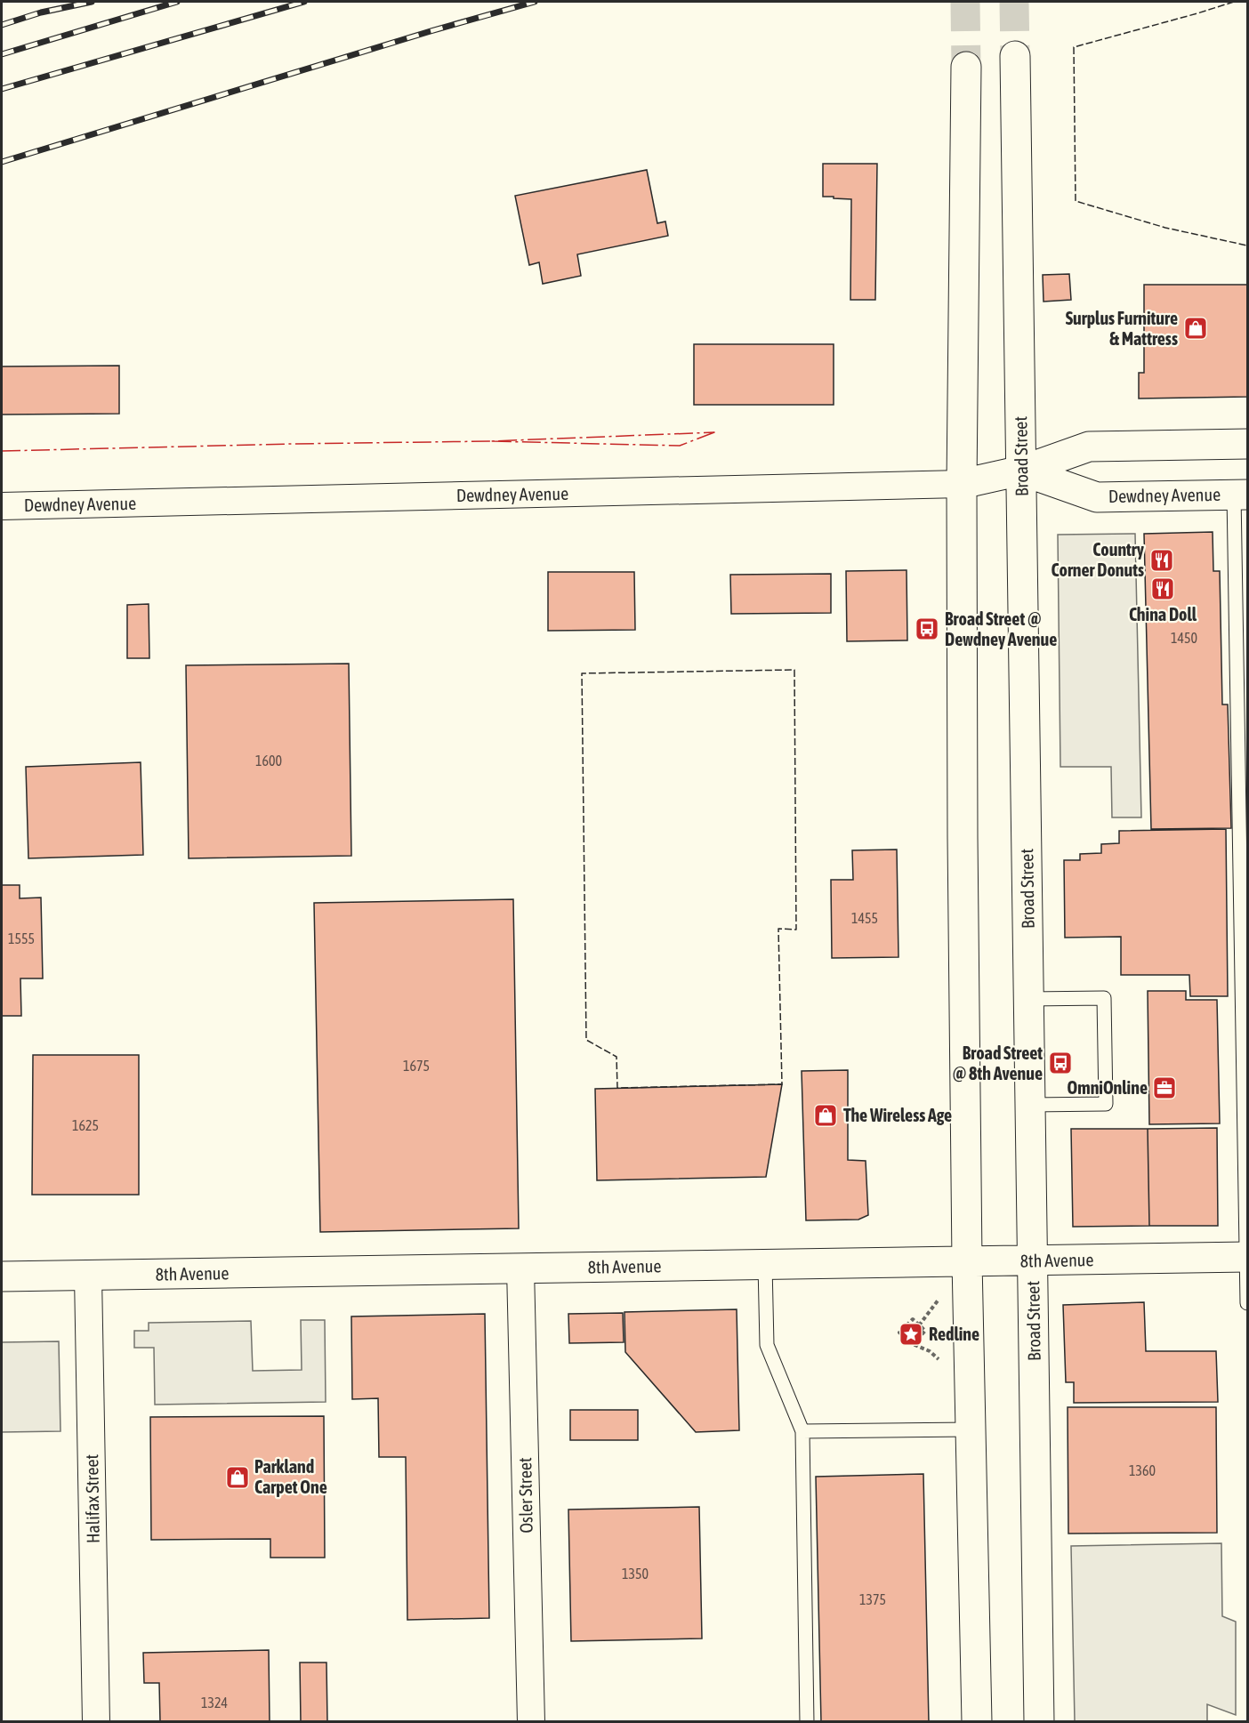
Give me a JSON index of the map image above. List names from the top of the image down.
{
  "streets": {
    "main road": ["Broad Street", "Dewdney Avenue", "8th Avenue"],
    "street": ["Osler Street", "Halifax Street"]
  },
  "crossings": [
    ["Broad Street", "Dewdney Avenue"],
    ["Broad Street", "8th Avenue"],
    ["8th Avenue", "Osler Street"],
    ["8th Avenue", "Halifax Street"]
  ],
  "places": {
    "shop": ["Surplus Furniture & Mattress", "The Wireless Age", "Parkland Carpet One"],
    "restaurant": ["Country Corner Donuts", "China Doll"],
    "bus stop": ["Broad Street @ Dewdney Avenue", "Broad Street @ 8th Avenue"],
    "office": ["OmniOnline"],
    "place": ["Redline"]
  },
  "house_numbers": [
    "1450",
    "1600",
    "1455",
    "1555",
    "1675",
    "1625",
    "1360",
    "1350",
    "1375",
    "1324"
  ]
}
